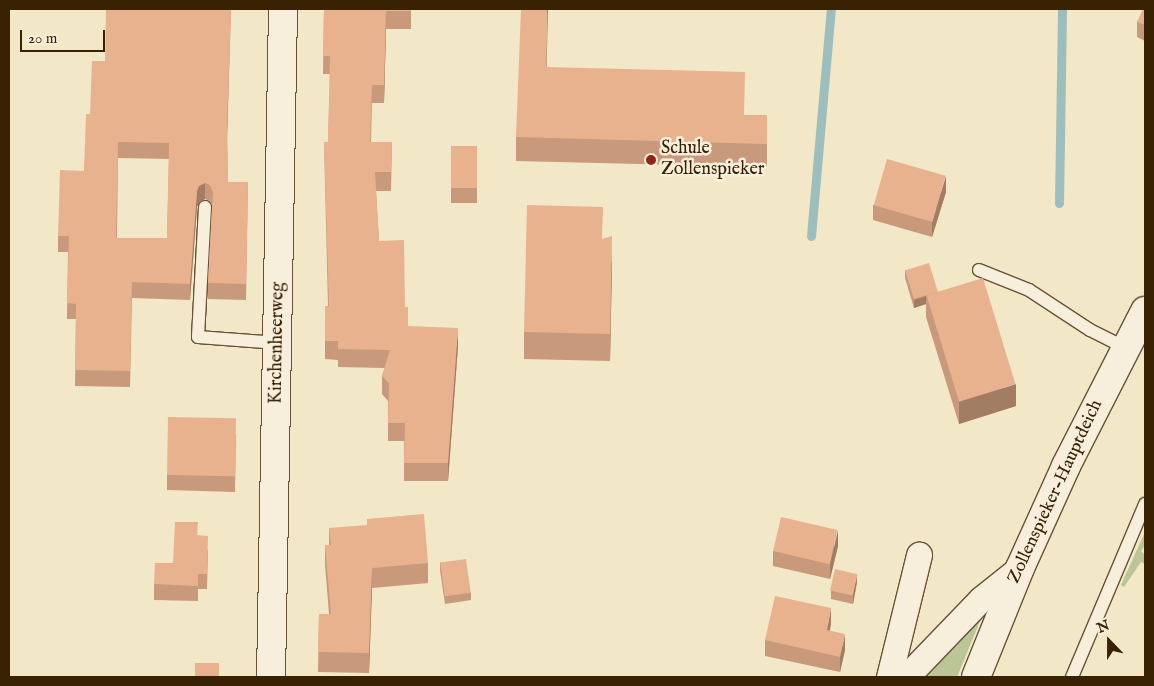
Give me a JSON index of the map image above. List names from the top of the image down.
{
  "streets": {
    "main road": ["Kirchenheerweg", "Zollenspieker-Hauptdeich"]
  },
  "places": ["Schule Zollenspieker"],
  "scale_bar": "20 m",
  "north": "top"
}
